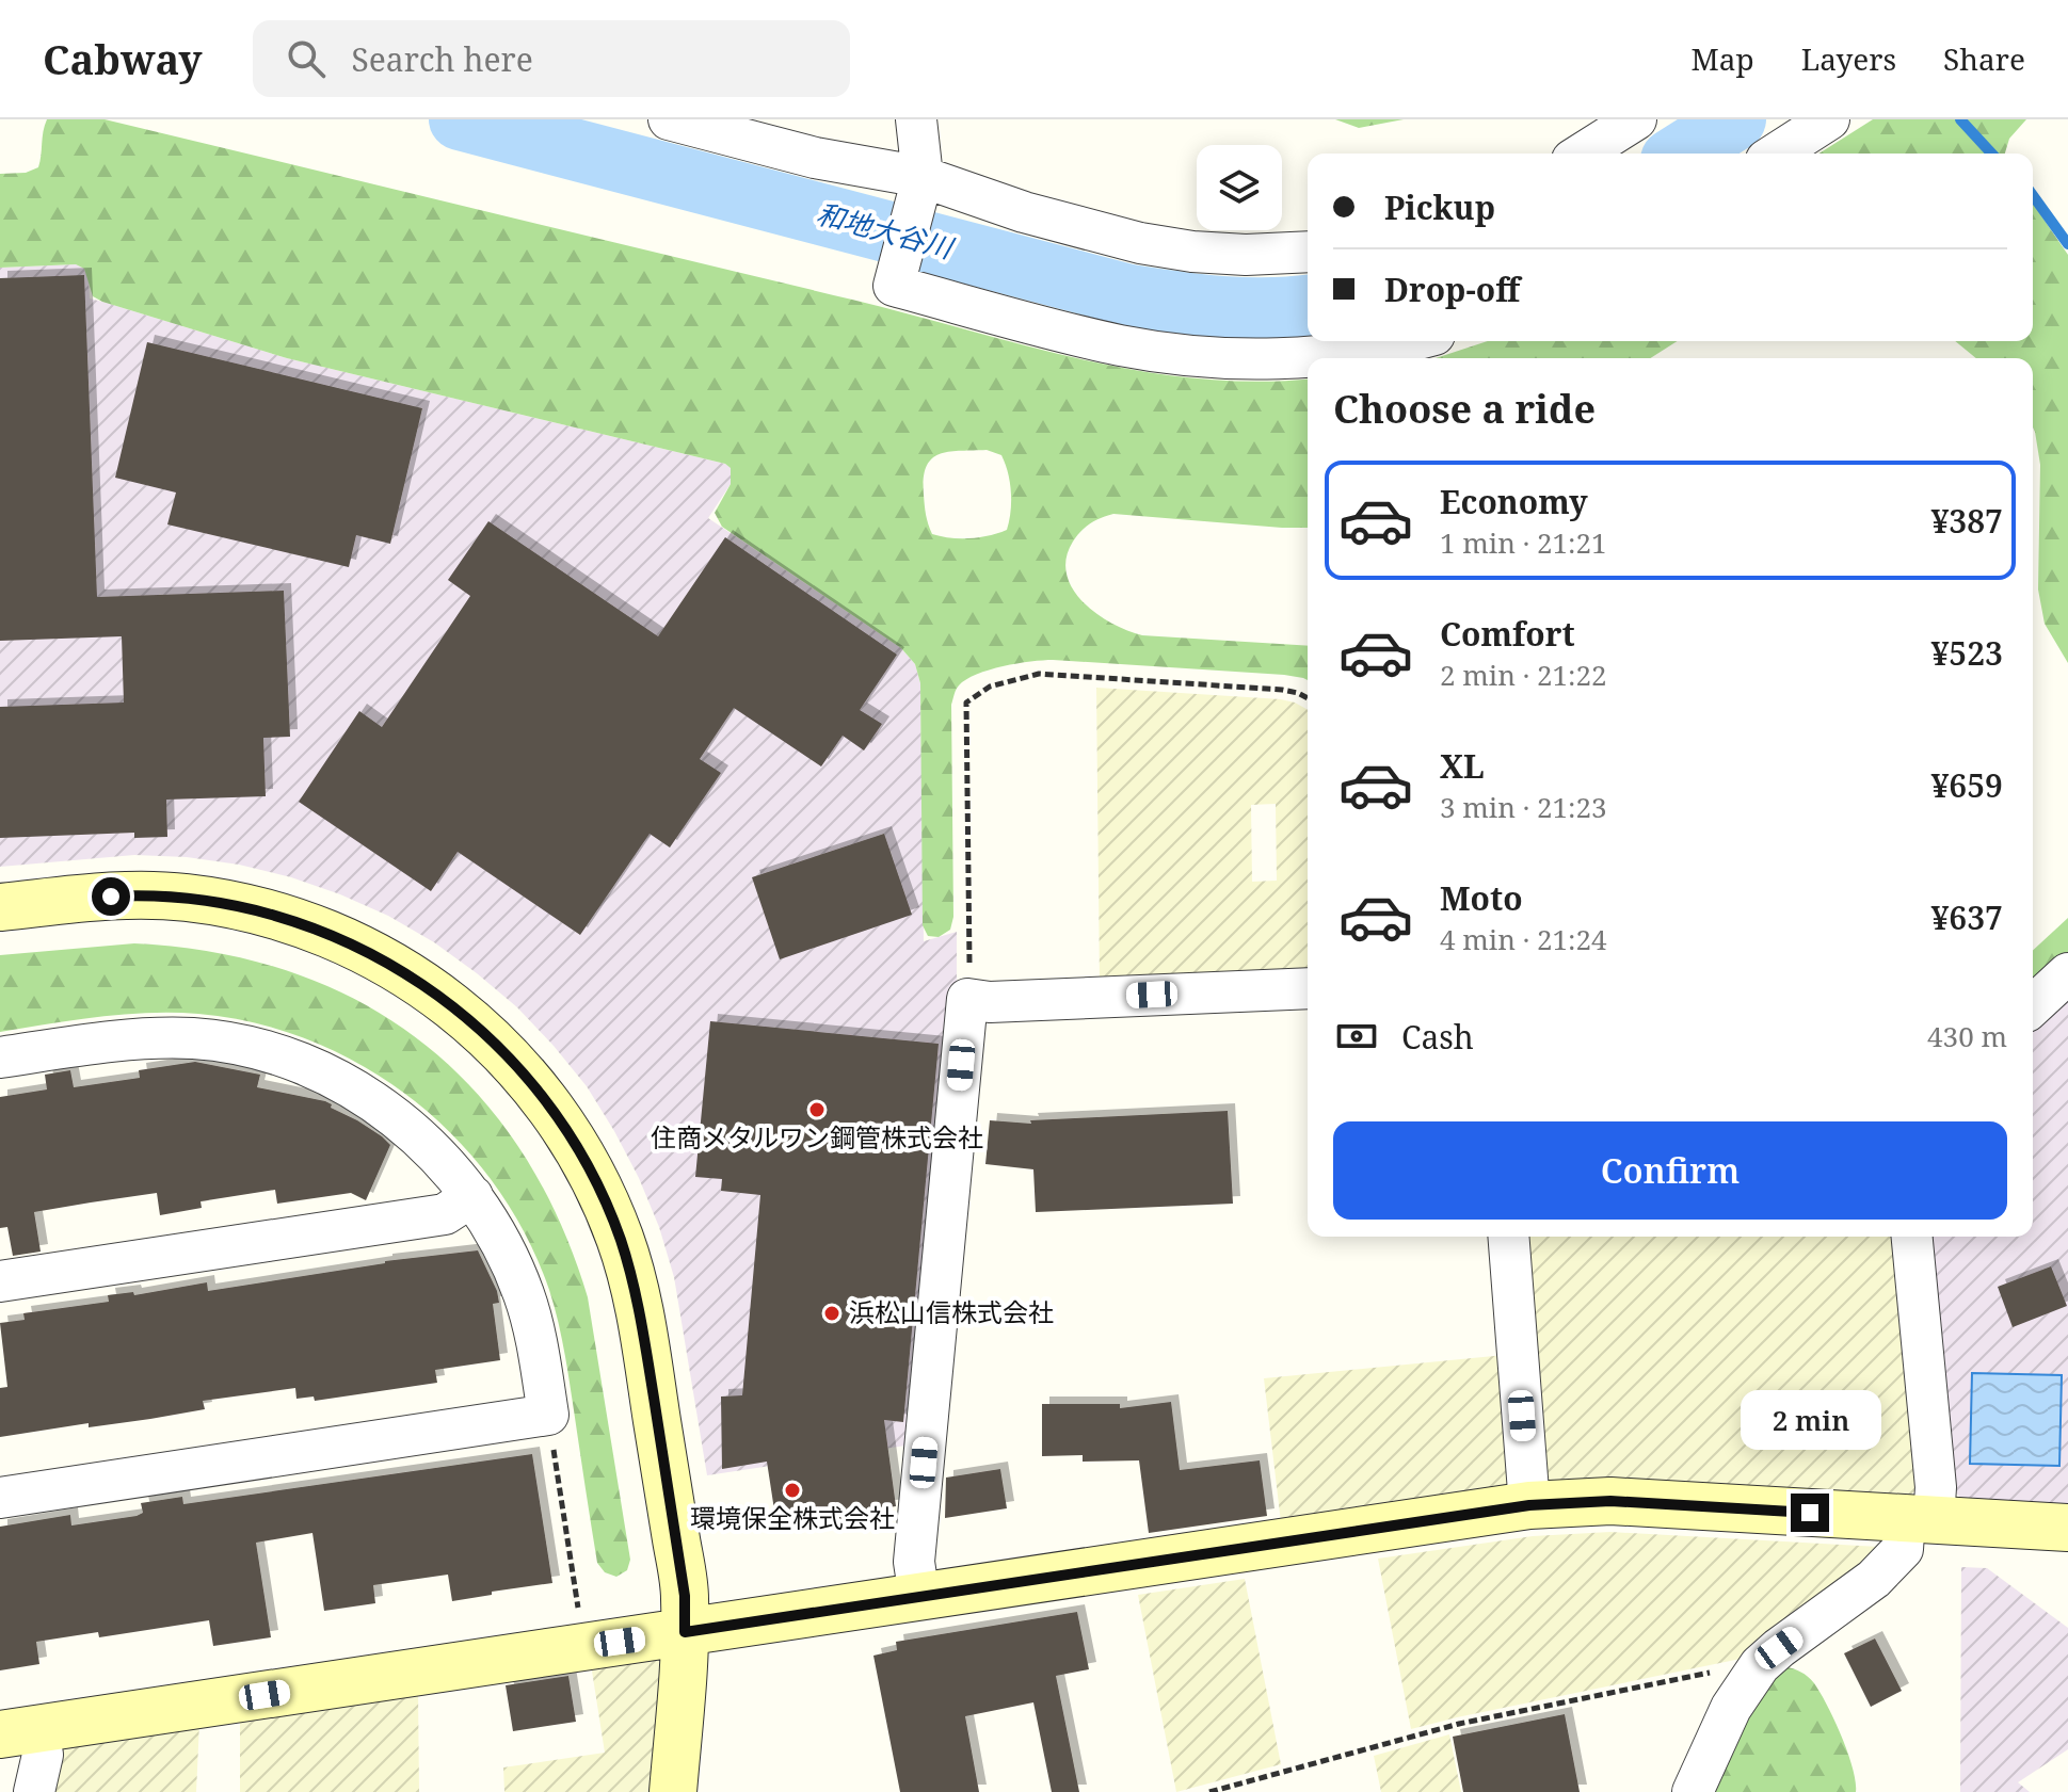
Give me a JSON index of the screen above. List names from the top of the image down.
{
  "water": ["和地大谷川"],
  "places": ["住商メタルワン鋼管株式会社", "浜松山信株式会社", "環境保全株式会社"],
  "page": {
    "header": "Cabway",
    "search": "Search here",
    "nav": ["Map", "Layers", "Share"],
    "banner": ["Pickup", "Drop-off"],
    "heading": "Choose a ride",
    "list": [
      {
        "name": "Economy",
        "note": "1 min · 21:21",
        "value": "¥387"
      },
      {
        "name": "Comfort",
        "note": "2 min · 21:22",
        "value": "¥523"
      },
      {
        "name": "XL",
        "note": "3 min · 21:23",
        "value": "¥659"
      },
      {
        "name": "Moto",
        "note": "4 min · 21:24",
        "value": "¥637"
      }
    ],
    "pay": ["Cash", "430 m"],
    "buttons": "Confirm",
    "bubble": "2 min"
  }
}
